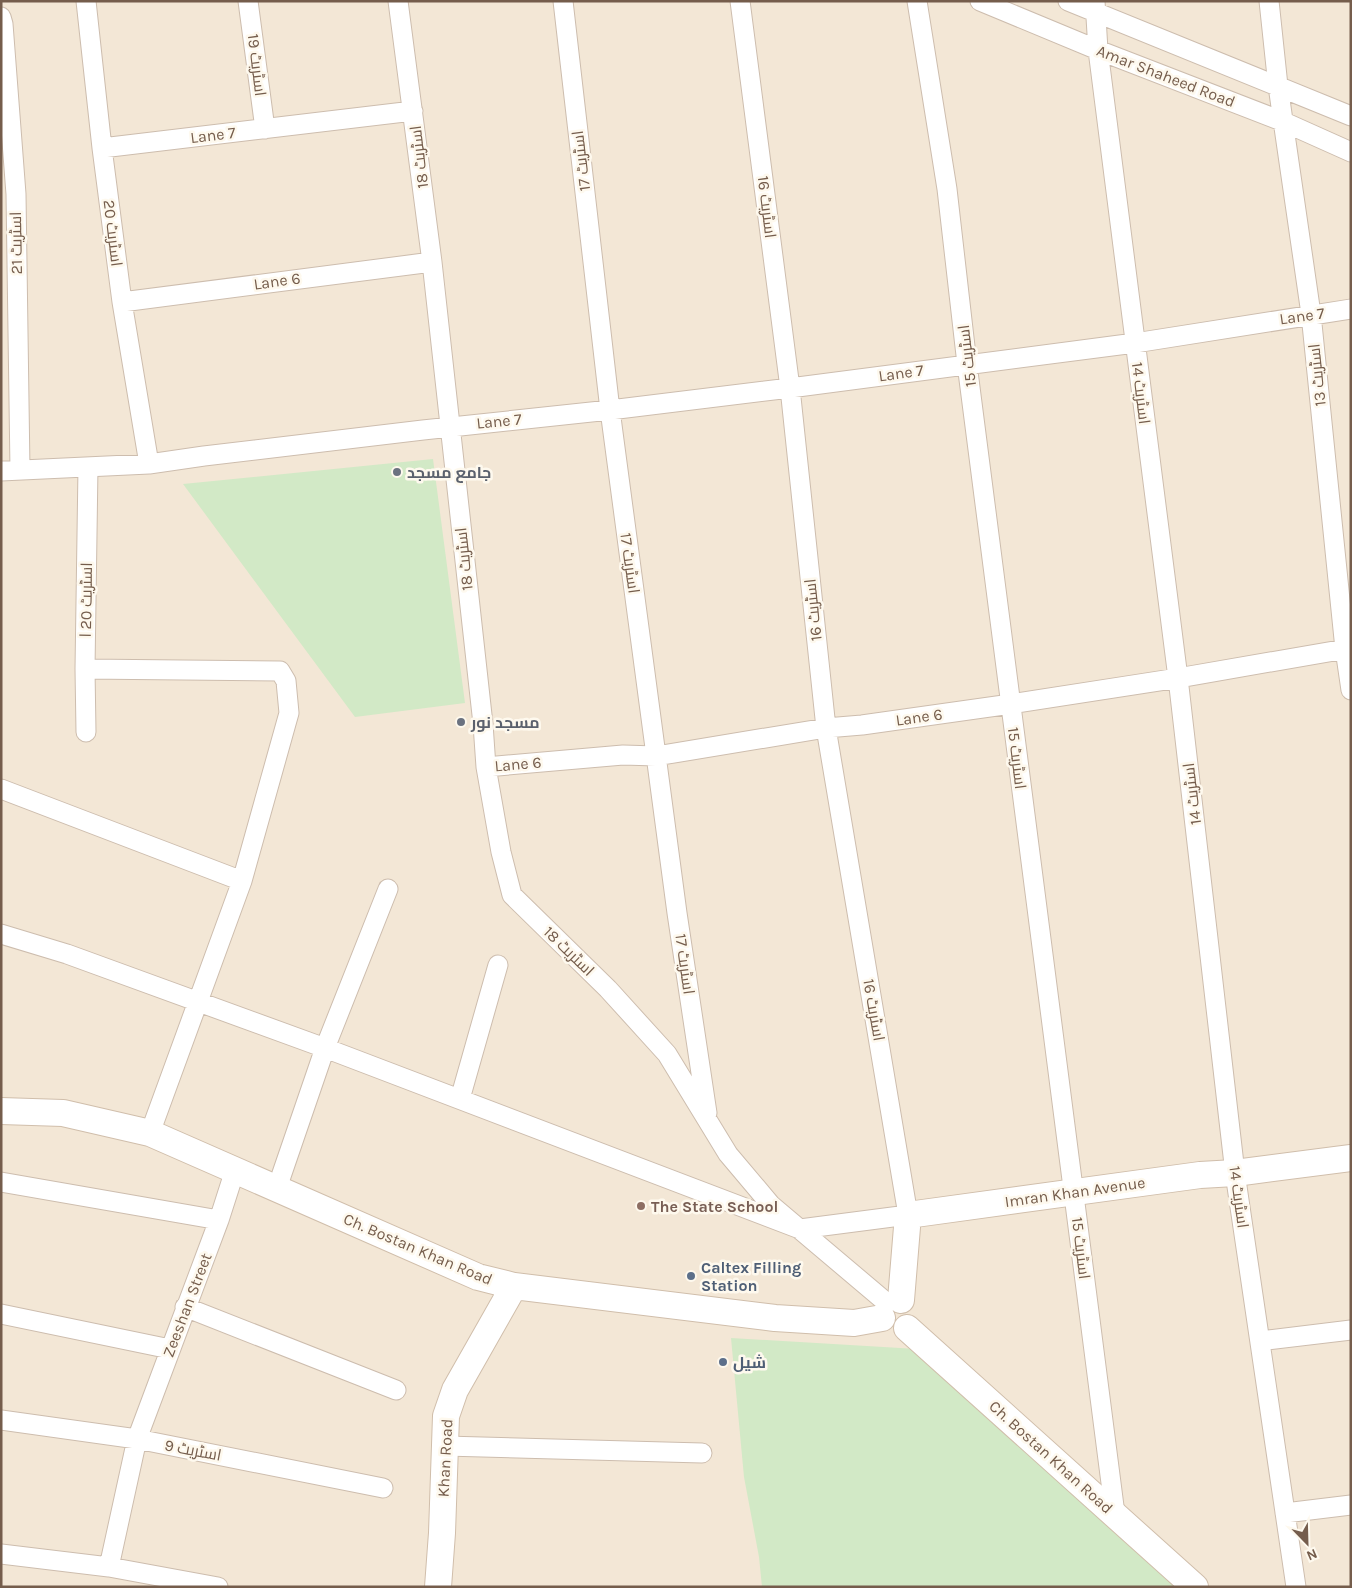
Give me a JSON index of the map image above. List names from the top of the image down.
{
  "streets": {
    "main road": ["Imran Khan Avenue", "Ch. Bostan Khan Road", "Khan Road"],
    "street": [
      "اسٹریٹ 19",
      "Amar Shaheed Road",
      "Lane 7",
      "اسٹریٹ 18",
      "اسٹریٹ 17",
      "اسٹریٹ 16",
      "اسٹریٹ 20",
      "اسٹریٹ 21",
      "Lane 6",
      "اسٹریٹ 15",
      "اسٹریٹ 13",
      "اسٹریٹ 14",
      "اسٹریٹ 20 ا",
      "Zeeshan Street",
      "اسٹریٹ 9"
    ]
  },
  "crossings": [
    ["اسٹریٹ 19", "Lane 7"],
    ["Amar Shaheed Road", "اسٹریٹ 13"],
    ["Amar Shaheed Road", "اسٹریٹ 14"],
    ["Lane 7", "اسٹریٹ 18"],
    ["Lane 7", "اسٹریٹ 17"],
    ["Lane 7", "اسٹریٹ 16"],
    ["Lane 7", "اسٹریٹ 20"],
    ["Lane 7", "اسٹریٹ 21"],
    ["Lane 7", "اسٹریٹ 15"],
    ["Lane 7", "اسٹریٹ 13"],
    ["Lane 7", "اسٹریٹ 14"],
    ["Lane 7", "اسٹریٹ 20 ا"],
    ["اسٹریٹ 18", "اسٹریٹ 17"],
    ["اسٹریٹ 18", "Lane 6"],
    ["اسٹریٹ 18", "Imran Khan Avenue"],
    ["اسٹریٹ 18", "Ch. Bostan Khan Road"],
    ["اسٹریٹ 17", "Lane 6"],
    ["اسٹریٹ 16", "Lane 6"],
    ["اسٹریٹ 16", "Imran Khan Avenue"],
    ["اسٹریٹ 20", "Lane 6"],
    ["Lane 6", "اسٹریٹ 15"],
    ["Lane 6", "اسٹریٹ 13"],
    ["Lane 6", "اسٹریٹ 14"],
    ["اسٹریٹ 15", "Imran Khan Avenue"],
    ["اسٹریٹ 15", "Ch. Bostan Khan Road"],
    ["اسٹریٹ 14", "Imran Khan Avenue"],
    ["Ch. Bostan Khan Road", "Zeeshan Street"],
    ["Ch. Bostan Khan Road", "Khan Road"],
    ["Zeeshan Street", "اسٹریٹ 9"]
  ],
  "places": [
    "جامع مسجد",
    "مسجد نور",
    "The State School",
    "Caltex Filling Station",
    "شیل"
  ],
  "north": "bottom right"
}
